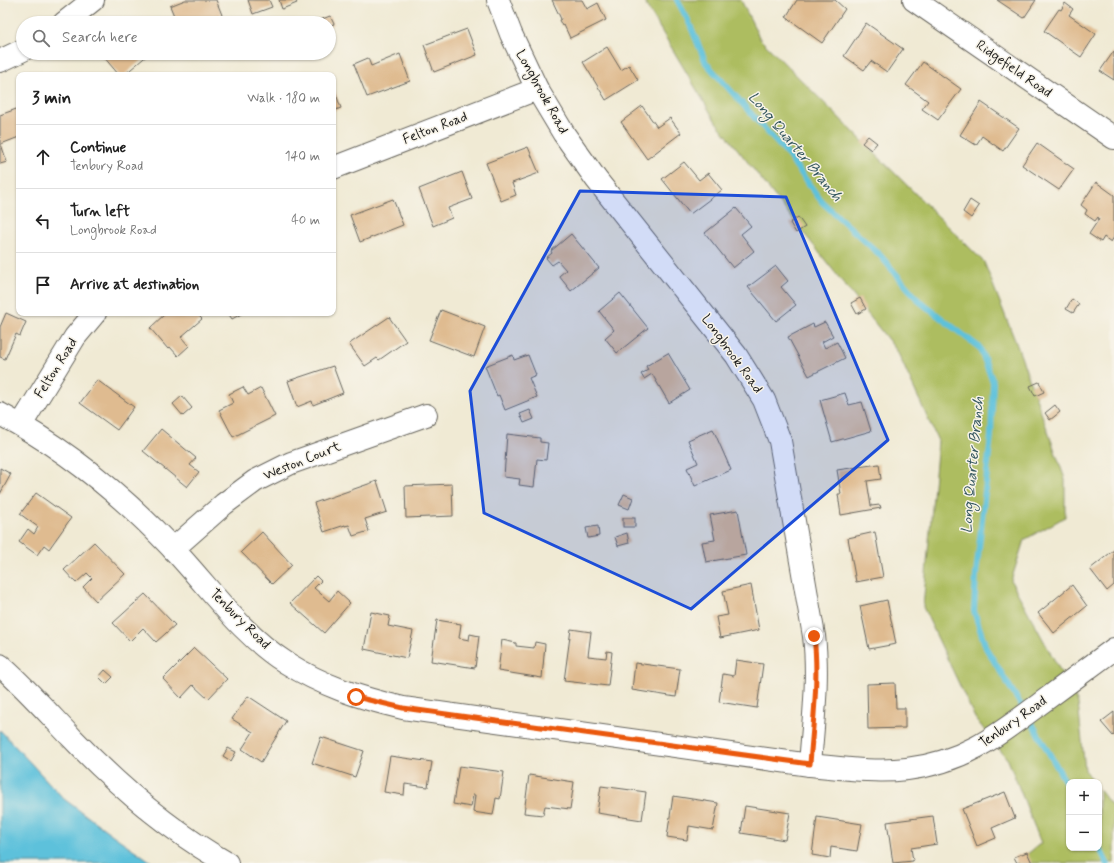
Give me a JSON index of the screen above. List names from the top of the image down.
{
  "streets": {
    "main road": [
      "Ridgefield Road",
      "Longbrook Road",
      "Felton Road",
      "Weston Court",
      "Tenbury Road"
    ]
  },
  "crossings": [
    ["Longbrook Road", "Felton Road"],
    ["Longbrook Road", "Tenbury Road"],
    ["Felton Road", "Tenbury Road"],
    ["Weston Court", "Tenbury Road"]
  ],
  "water": ["Long Quarter Branch"],
  "page": {
    "search": "Search here",
    "heading": ["3 min", "Walk · 180 m"],
    "list": [
      ["Continue", "Tenbury Road", "140 m"],
      ["Turn left", "Longbrook Road", "40 m"],
      "Arrive at destination"
    ],
    "map_buttons": ["+", "−"]
  }
}
